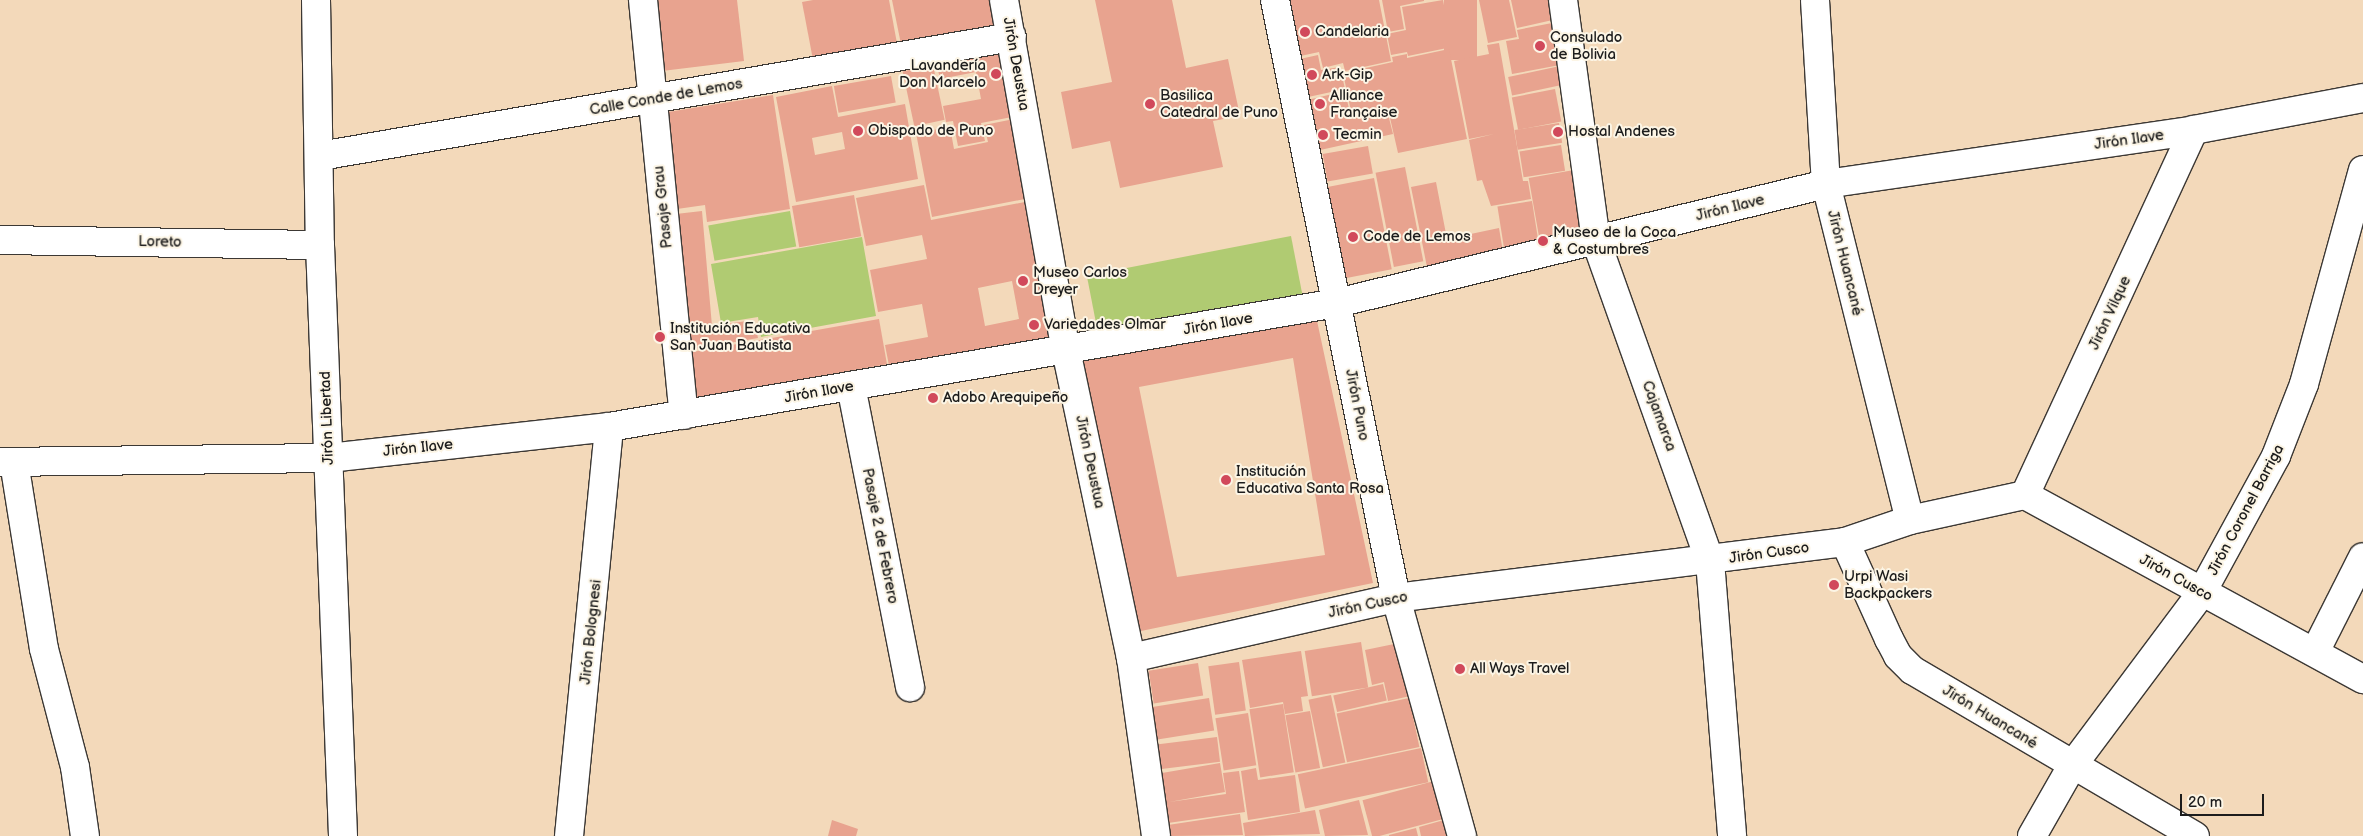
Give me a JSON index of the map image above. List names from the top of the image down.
{
  "streets": {
    "street": [
      "Jirón Deustua",
      "Calle Conde de Lemos",
      "Jirón Ilave",
      "Pasaje Grau",
      "Loreto",
      "Jirón Huancané",
      "Jirón Vilque",
      "Jirón Puno",
      "Cajamarca",
      "Jirón Libertad",
      "Jirón Coronel Barriga",
      "Pasaje 2 de Febrero",
      "Jirón Cusco",
      "Jirón Bolognesi"
    ]
  },
  "crossings": [
    ["Jirón Deustua", "Calle Conde de Lemos"],
    ["Jirón Deustua", "Jirón Ilave"],
    ["Jirón Deustua", "Jirón Cusco"],
    ["Calle Conde de Lemos", "Pasaje Grau"],
    ["Calle Conde de Lemos", "Jirón Libertad"],
    ["Jirón Ilave", "Pasaje Grau"],
    ["Jirón Ilave", "Jirón Huancané"],
    ["Jirón Ilave", "Jirón Vilque"],
    ["Jirón Ilave", "Jirón Puno"],
    ["Jirón Ilave", "Cajamarca"],
    ["Jirón Ilave", "Jirón Libertad"],
    ["Jirón Ilave", "Pasaje 2 de Febrero"],
    ["Jirón Ilave", "Jirón Bolognesi"],
    ["Loreto", "Jirón Libertad"],
    ["Jirón Huancané", "Jirón Coronel Barriga"],
    ["Jirón Huancané", "Jirón Cusco"],
    ["Jirón Vilque", "Jirón Cusco"],
    ["Jirón Puno", "Jirón Cusco"],
    ["Cajamarca", "Jirón Cusco"],
    ["Jirón Coronel Barriga", "Jirón Cusco"]
  ],
  "places": [
    "Candelaria",
    "Consulado de Bolivia",
    "Lavandería Don Marcelo",
    "Ark-Gip",
    "Basilica Catedral de Puno",
    "Alliance Française",
    "Obispado de Puno",
    "Hostal Andenes",
    "Tecmin",
    "Code de Lemos",
    "Museo de la Coca & Costumbres",
    "Museo Carlos Dreyer",
    "Variedades Olmar",
    "Institución Educativa San Juan Bautista",
    "Adobo Arequipeño",
    "Institución Educativa Santa Rosa",
    "Urpi Wasi Backpackers",
    "All Ways Travel"
  ],
  "scale_bar": "20 m"
}
